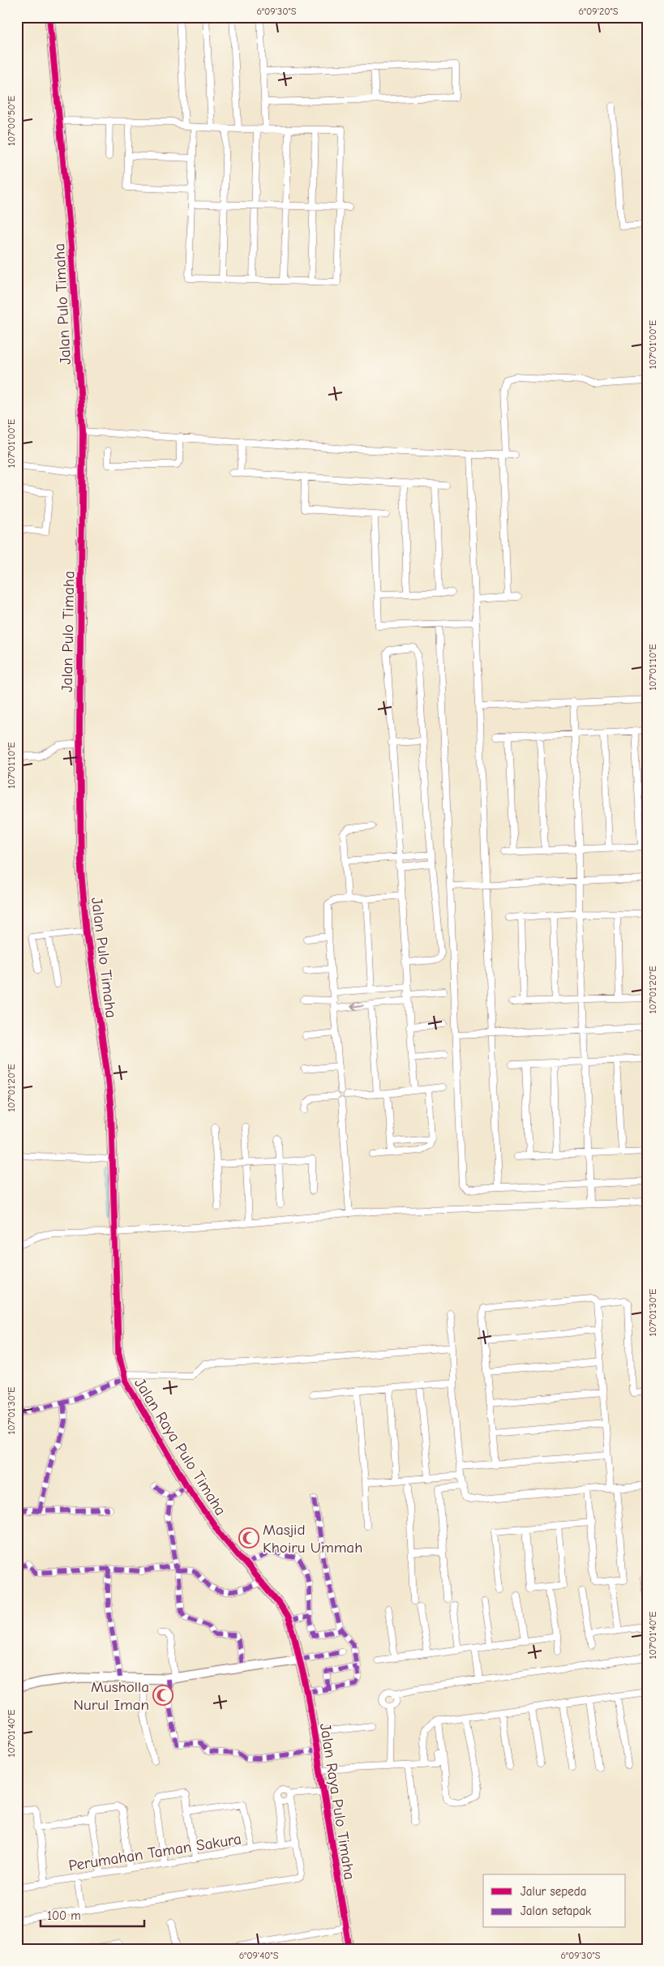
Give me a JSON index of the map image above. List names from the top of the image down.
{
  "streets": {
    "street": ["Jalan Pulo Timaha", "Jalan Raya Pulo Timaha", "Perumahan Taman Sakura"]
  },
  "crossings": [
    ["Jalan Pulo Timaha", "Jalan Raya Pulo Timaha"]
  ],
  "places": {
    "mosque": ["Masjid Khoiru Ummah", "Musholla Nurul Iman"]
  },
  "legend": ["Jalur sepeda", "Jalan setapak"],
  "scale_bar": "100 m",
  "coordinates": [
    "6°09'30\"S",
    "6°09'20\"S",
    "107°00'50\"E",
    "107°01'00\"E",
    "107°01'10\"E",
    "107°01'20\"E",
    "107°01'30\"E",
    "107°01'40\"E",
    "6°09'40\"S"
  ]
}
